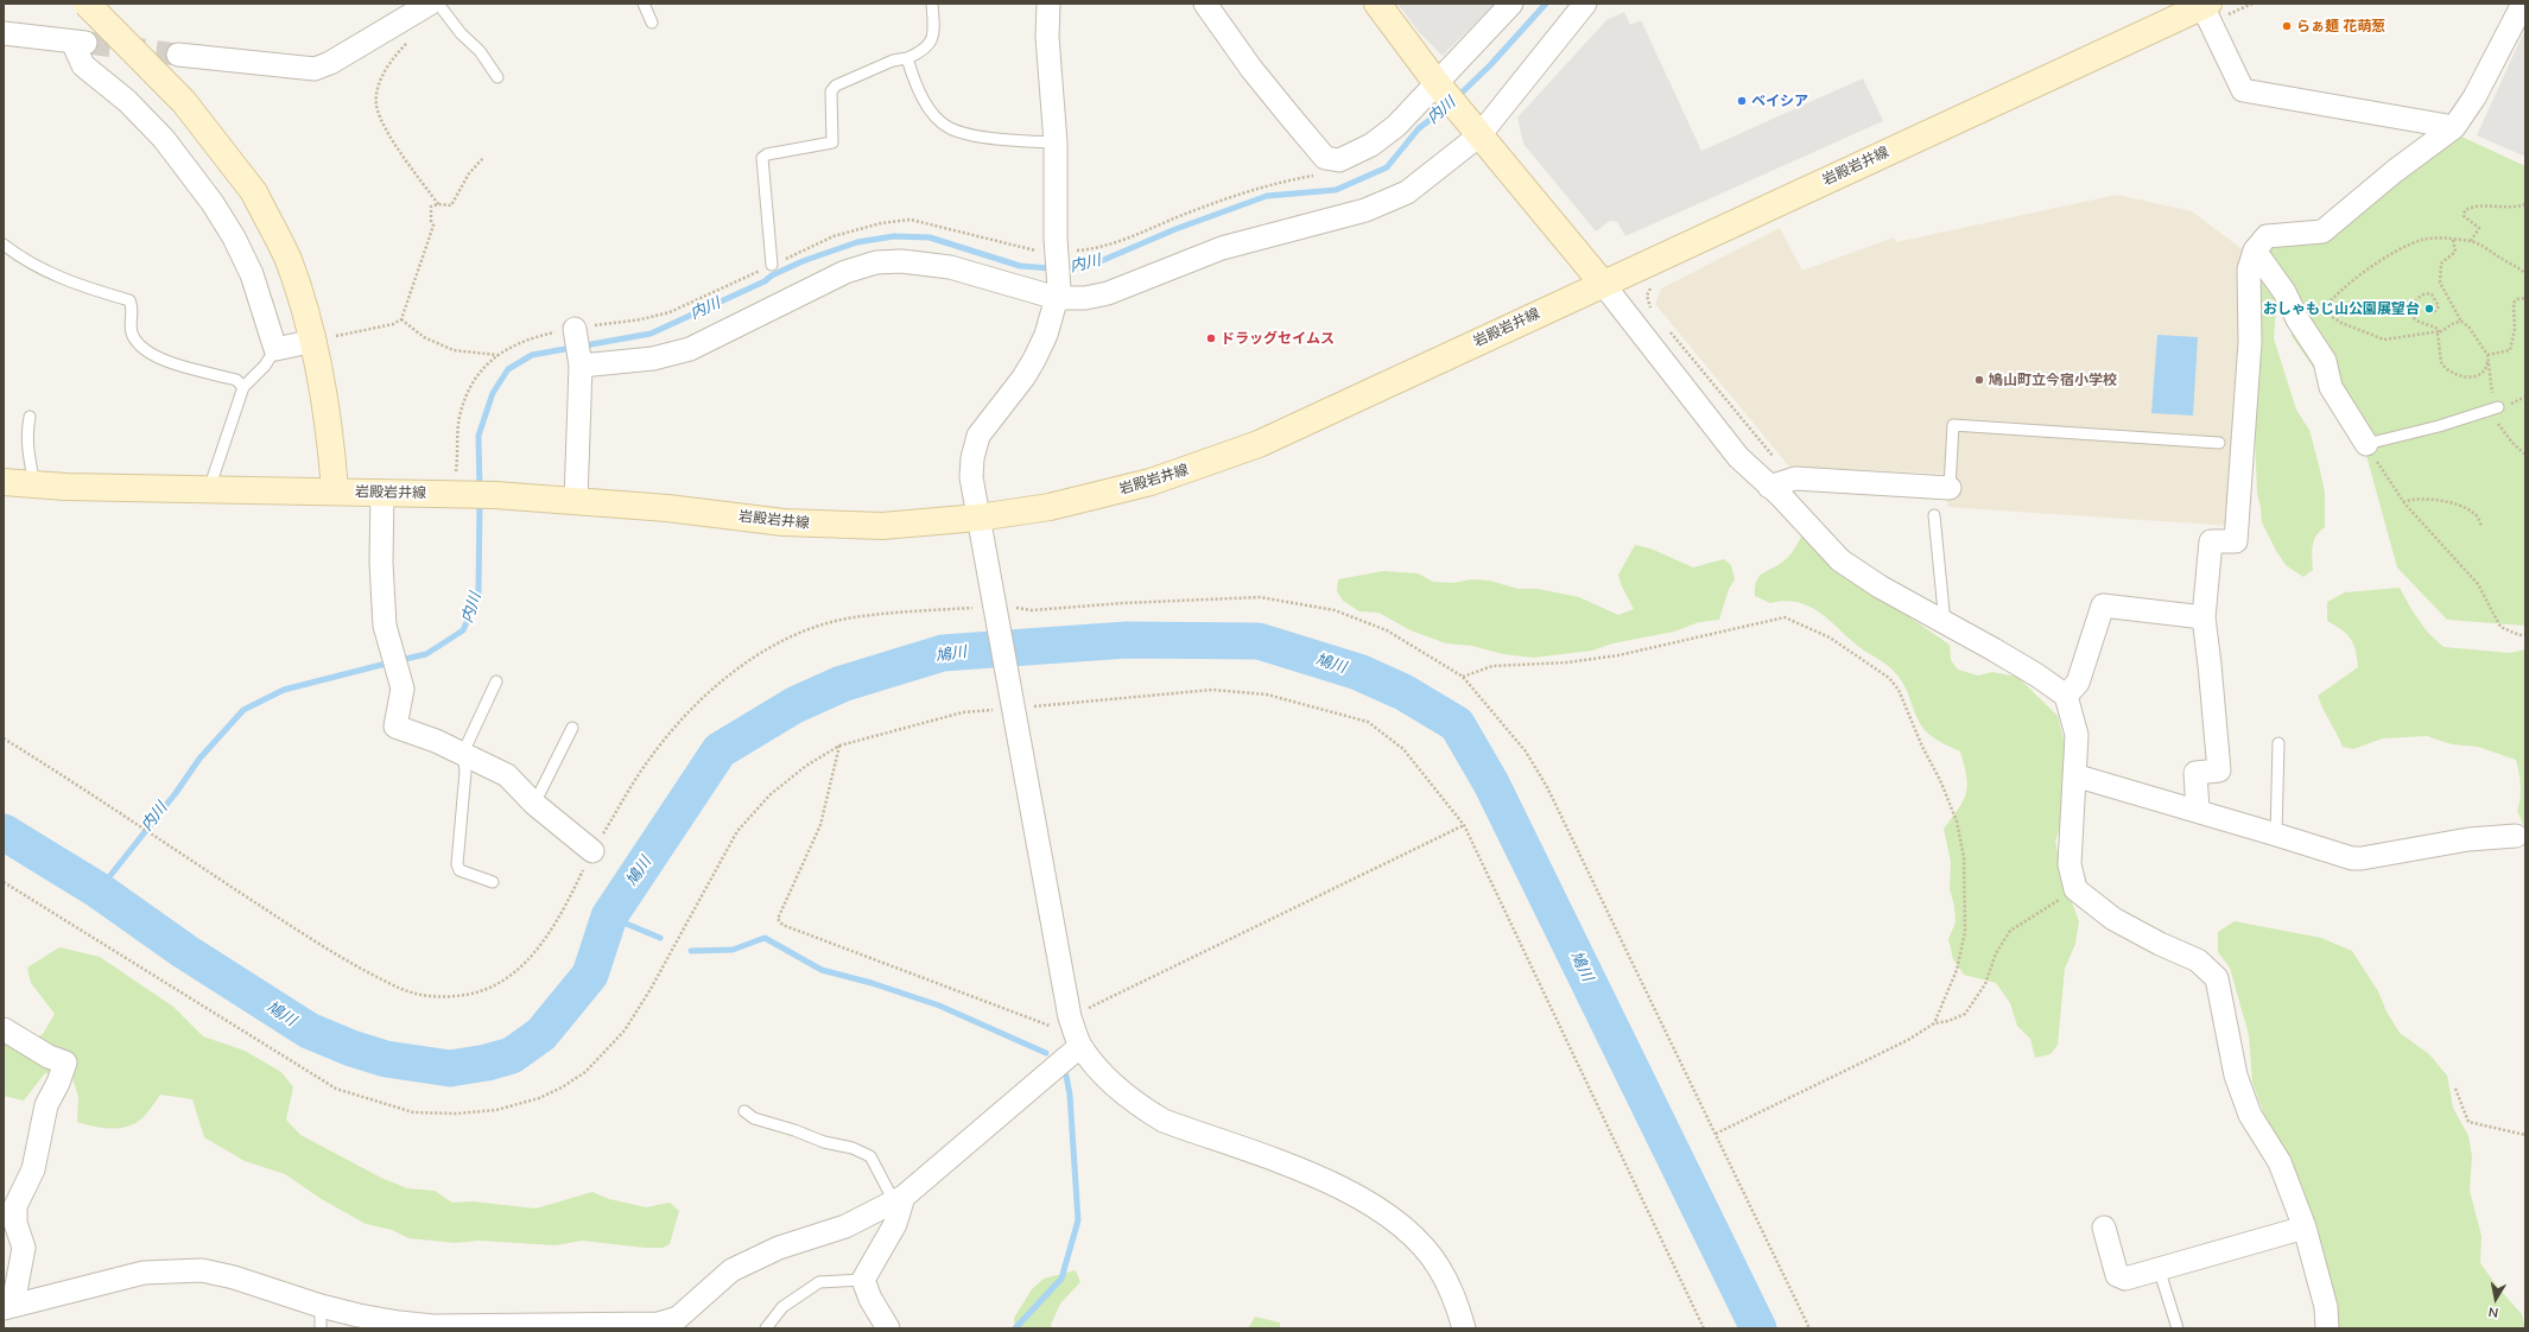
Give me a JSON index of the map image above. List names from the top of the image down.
{
  "streets": {
    "main road": ["岩殿岩井線"]
  },
  "water": ["内川", "鳩川"],
  "places": [
    "らぁ麺 花萌葱",
    "ベイシア",
    "おしゃもじ山公園展望台",
    "ドラッグセイムス",
    "鳩山町立今宿小学校"
  ],
  "north": "bottom"
}
